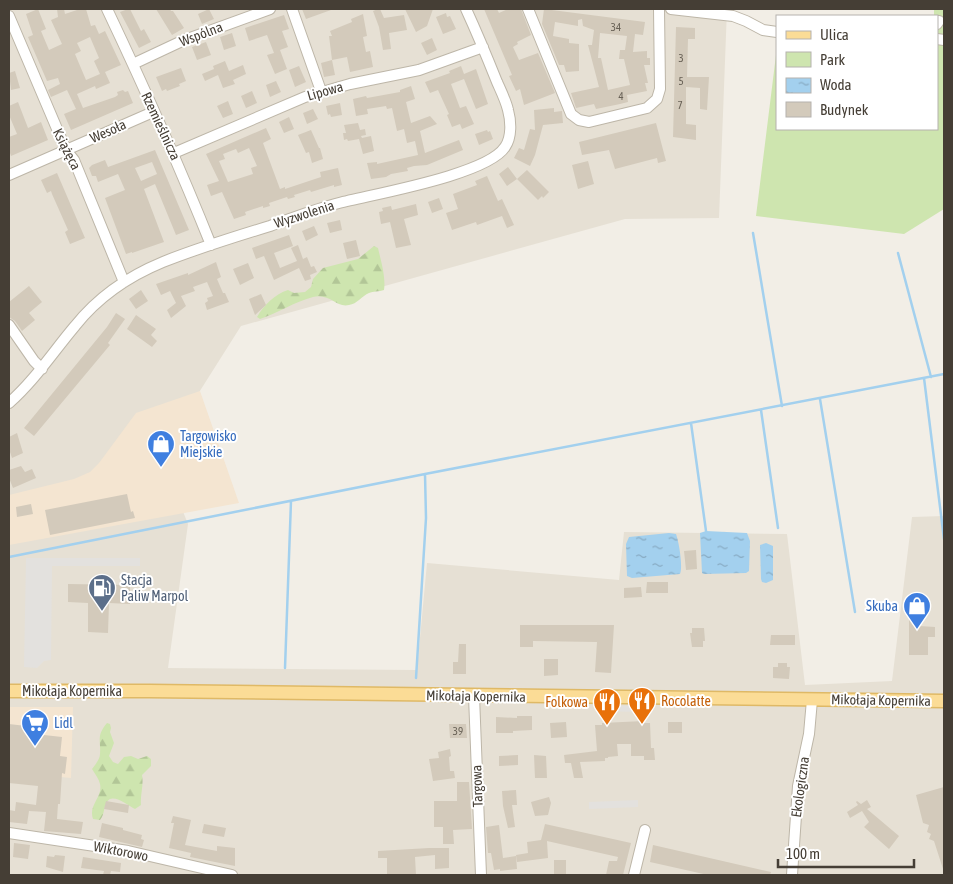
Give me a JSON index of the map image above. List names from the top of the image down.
{
  "streets": {
    "main road": ["Mikołaja Kopernika"],
    "street": [
      "Wspólna",
      "Lipowa",
      "Rzemieślnicza",
      "Wesoła",
      "Książęca",
      "Wyzwolenia",
      "Targowa",
      "Ekologiczna",
      "Wiktorowo"
    ]
  },
  "crossings": [
    ["Wspólna", "Rzemieślnicza"],
    ["Lipowa", "Rzemieślnicza"],
    ["Lipowa", "Wyzwolenia"],
    ["Rzemieślnicza", "Wesoła"],
    ["Rzemieślnicza", "Wyzwolenia"],
    ["Wesoła", "Książęca"],
    ["Książęca", "Wyzwolenia"],
    ["Mikołaja Kopernika", "Targowa"],
    ["Mikołaja Kopernika", "Ekologiczna"]
  ],
  "places": {
    "shop": ["Targowisko Miejskie", "Skuba"],
    "fuel station": ["Stacja Paliw Marpol"],
    "restaurant": ["Rocolatte", "Folkowa"],
    "supermarket": ["Lidl"]
  },
  "house_numbers": [
    "34",
    "3",
    "5",
    "4",
    "7",
    "39"
  ],
  "legend": [
    "Ulica",
    "Park",
    "Woda",
    "Budynek"
  ],
  "scale_bar": "100 m"
}
